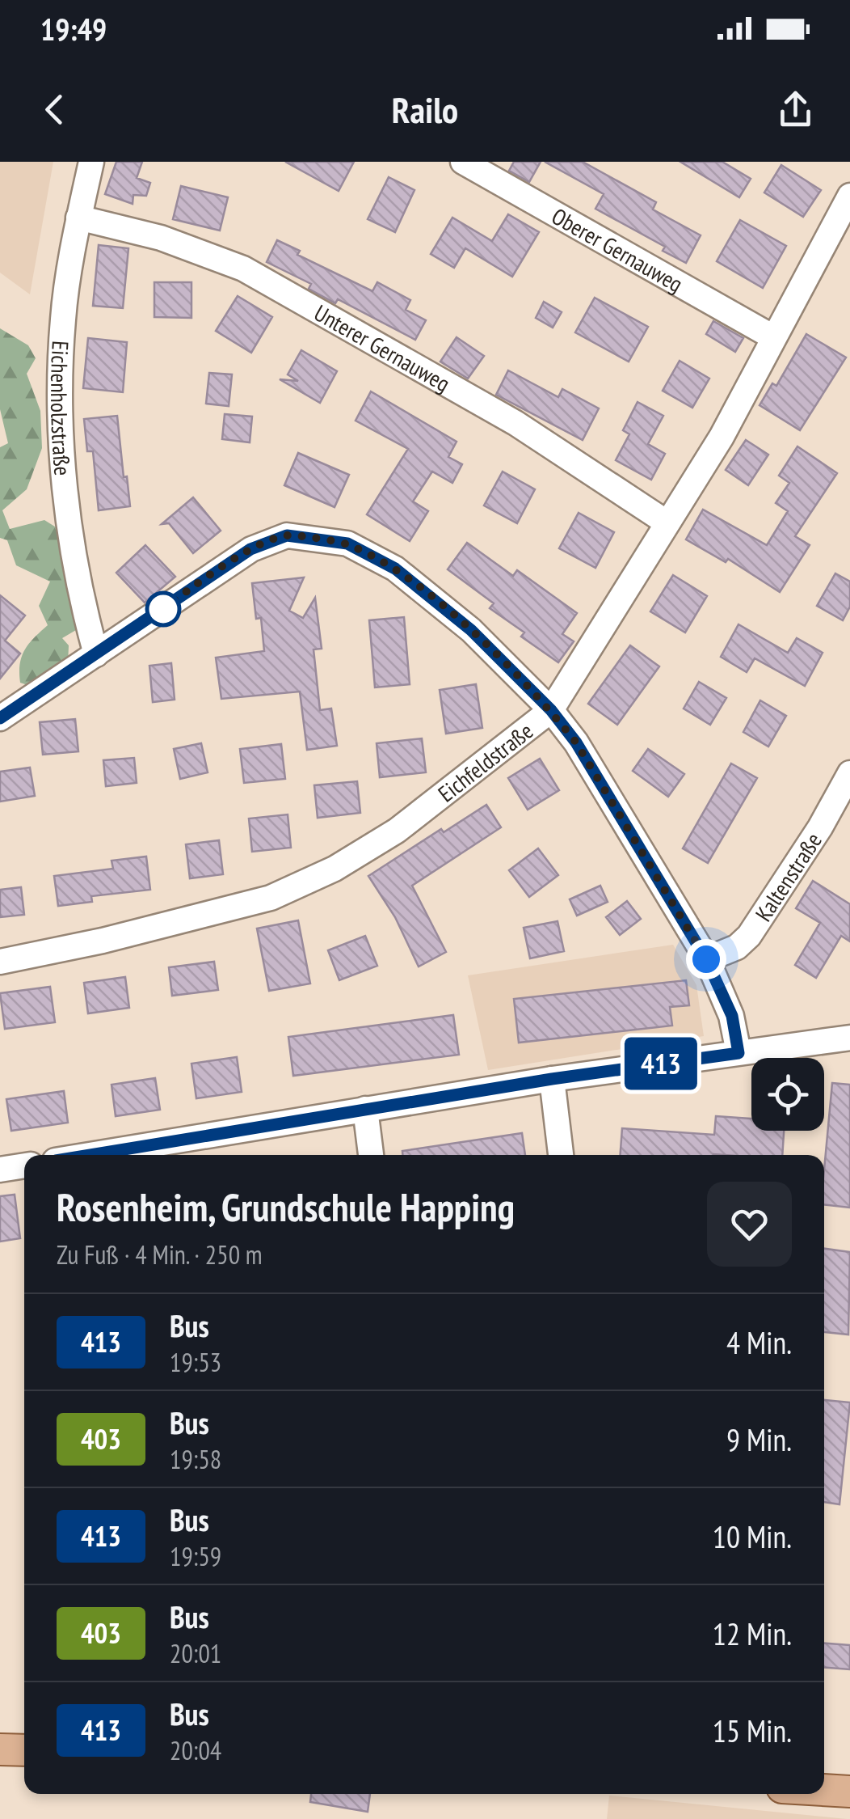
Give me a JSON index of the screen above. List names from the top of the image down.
{
  "streets": {
    "street": [
      "Oberer Gernauweg",
      "Unterer Gernauweg",
      "Eichenholzstraße",
      "Eichfeldstraße",
      "Kaltenstraße"
    ]
  },
  "crossings": [
    ["Oberer Gernauweg", "Eichfeldstraße"],
    ["Unterer Gernauweg", "Eichenholzstraße"],
    ["Unterer Gernauweg", "Eichfeldstraße"]
  ],
  "lines": ["bus line 413"],
  "page": {
    "status": "19:49",
    "header": "Railo",
    "on_map": "413",
    "heading": ["Rosenheim, Grundschule Happing", "Zu Fuß · 4 Min. · 250 m"],
    "list": [
      {
        "mark": "413",
        "name": "Bus",
        "note": "19:53",
        "value": "4 Min."
      },
      {
        "mark": "403",
        "name": "Bus",
        "note": "19:58",
        "value": "9 Min."
      },
      {
        "mark": "413",
        "name": "Bus",
        "note": "19:59",
        "value": "10 Min."
      },
      {
        "mark": "403",
        "name": "Bus",
        "note": "20:01",
        "value": "12 Min."
      },
      {
        "mark": "413",
        "name": "Bus",
        "note": "20:04",
        "value": "15 Min."
      }
    ]
  }
}
